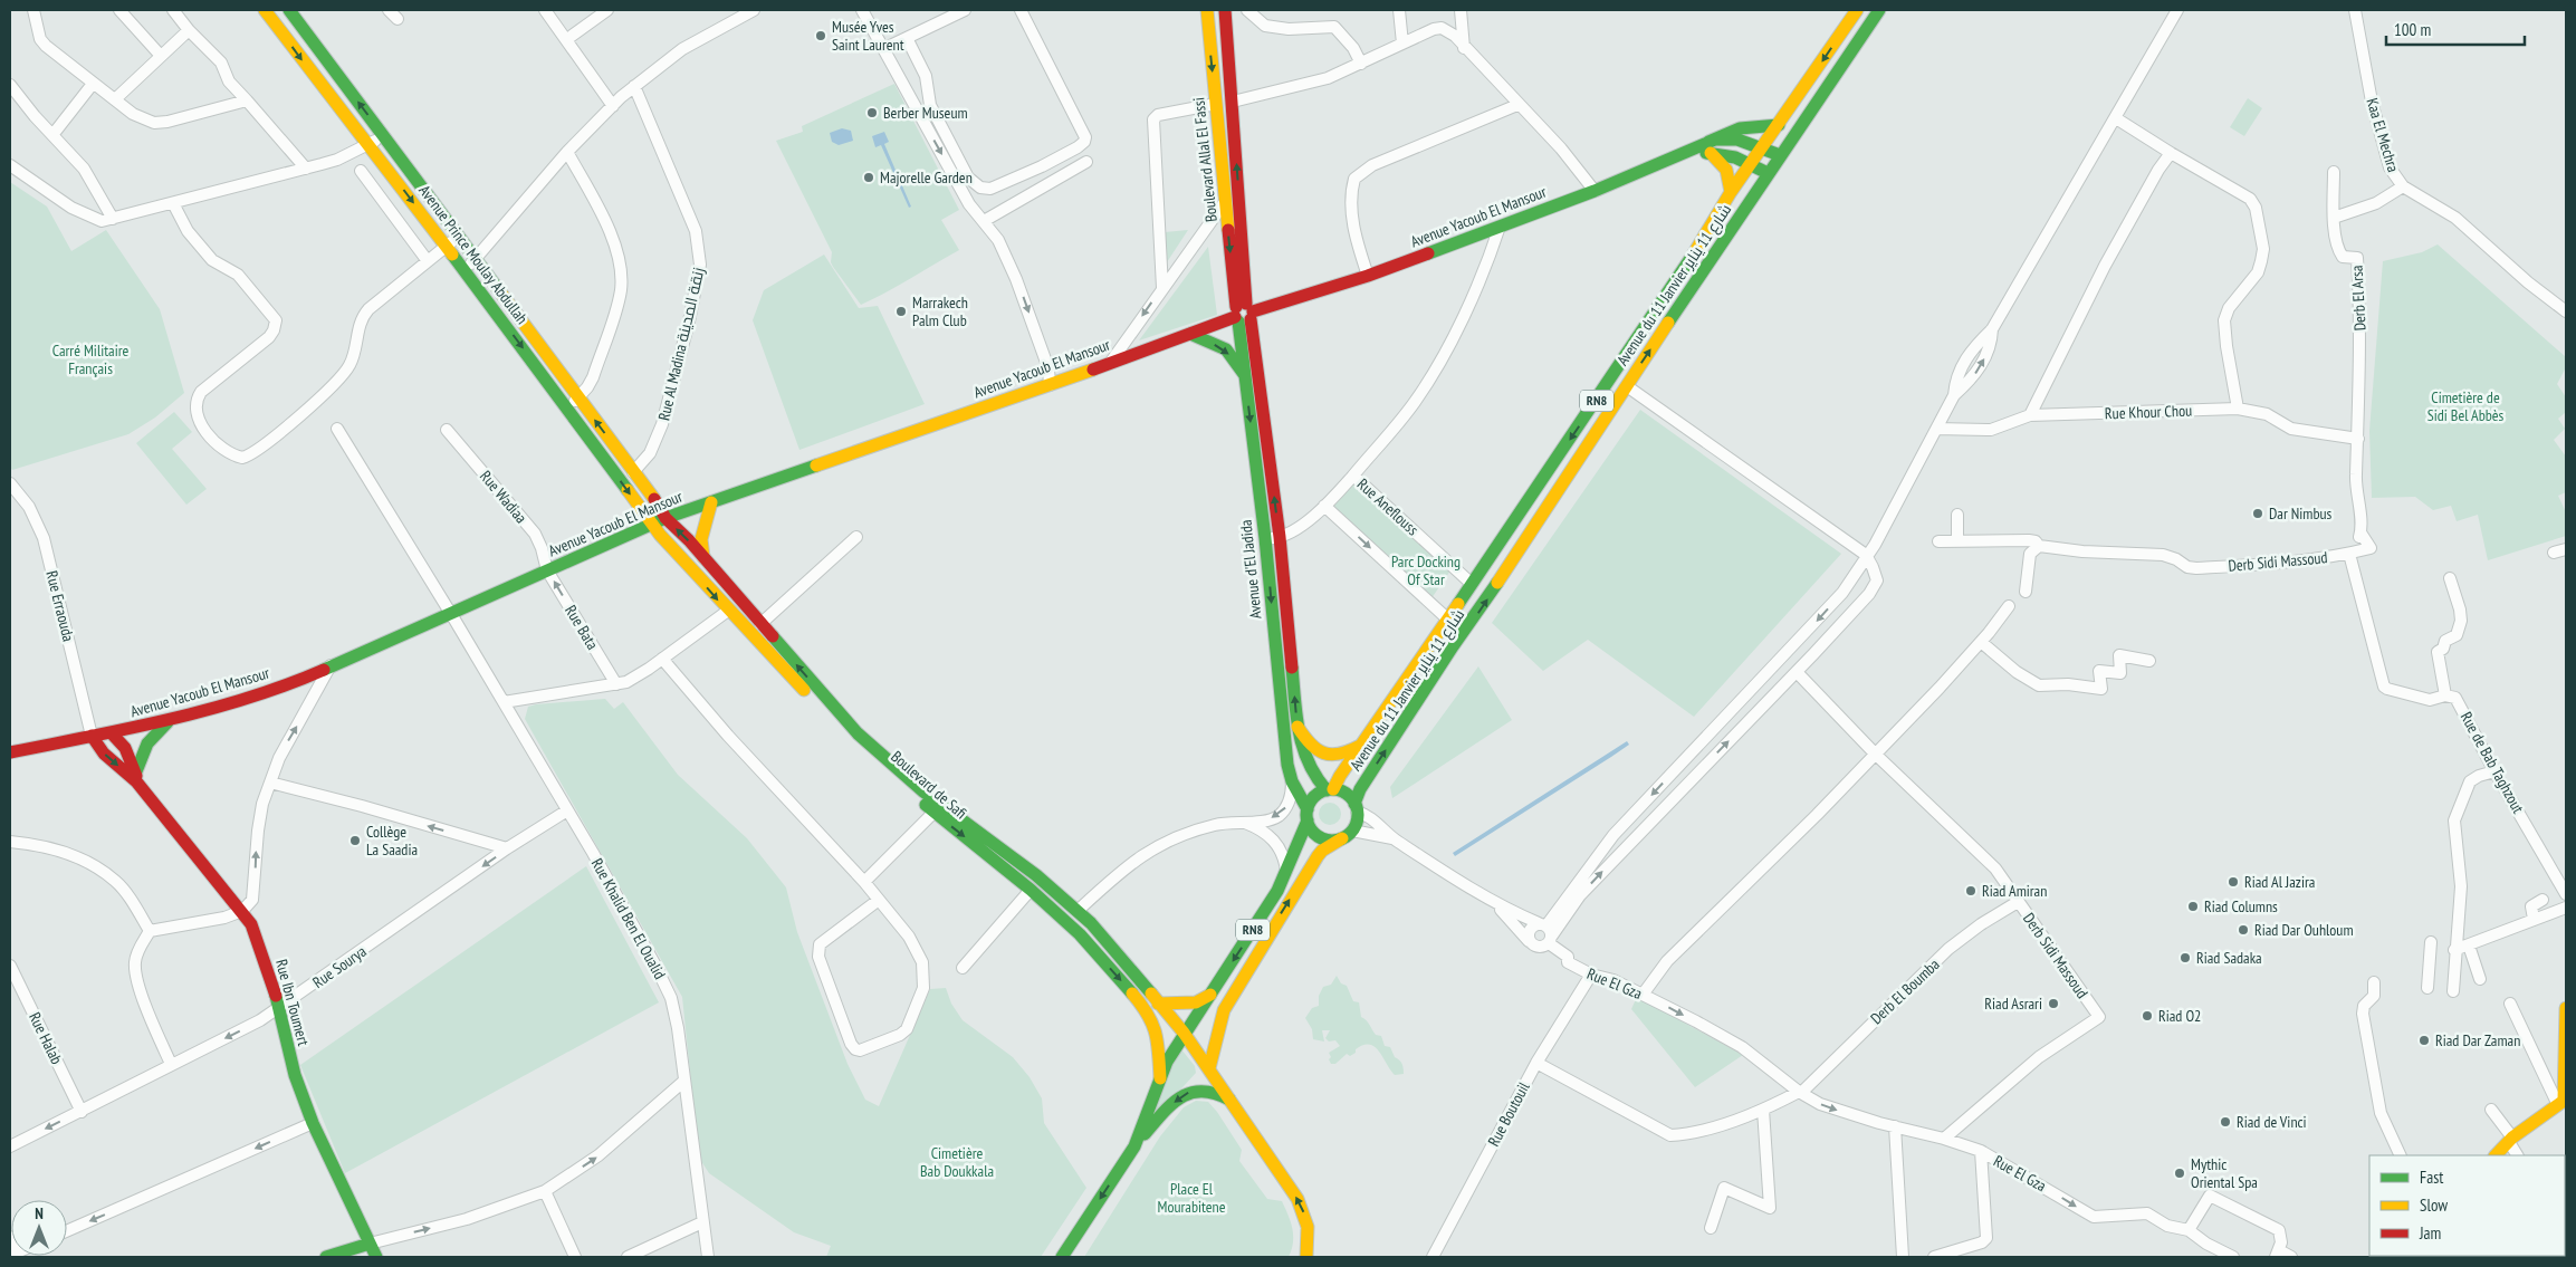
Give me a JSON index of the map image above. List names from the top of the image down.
{
  "streets": {
    "main road": [
      "Boulevard Allal El Fassi",
      "Avenue Yacoub El Mansour",
      "Avenue Prince Moulay Abdullah",
      "Avenue du 11 Janvier شارع 11 يناير",
      "RN8",
      "Avenue d'El Jadida",
      "Boulevard de Safi",
      "Rue Ibn Toumert"
    ],
    "street": [
      "Kaa El Mechra",
      "Derb El Arsa",
      "Rue Al Madina زنقة المدينة",
      "Rue Khour Chou",
      "Rue Wadiaa",
      "Rue Aneflouss",
      "Derb Sidi Massoud",
      "Rue Erraouda",
      "Rue Bata",
      "Rue de Bab Taghzout",
      "Rue Khalid Ben El Oualid",
      "Rue Sourya",
      "Rue El Gza",
      "Derb El Boumba",
      "Rue Halab",
      "Rue Boutouil"
    ]
  },
  "crossings": [
    ["Boulevard Allal El Fassi", "Avenue Yacoub El Mansour"],
    ["Boulevard Allal El Fassi", "Avenue d'El Jadida"],
    ["Avenue Yacoub El Mansour", "Avenue Prince Moulay Abdullah"],
    ["Avenue Yacoub El Mansour", "Avenue du 11 Janvier شارع 11 يناير"],
    ["Avenue Yacoub El Mansour", "Rue Wadiaa"],
    ["Avenue Yacoub El Mansour", "Avenue d'El Jadida"],
    ["Avenue Yacoub El Mansour", "Rue Erraouda"],
    ["Avenue Yacoub El Mansour", "Rue Bata"],
    ["Avenue Yacoub El Mansour", "Boulevard de Safi"],
    ["Avenue Yacoub El Mansour", "Rue Khalid Ben El Oualid"],
    ["Avenue Yacoub El Mansour", "Rue Ibn Toumert"],
    ["Avenue Prince Moulay Abdullah", "Rue Al Madina زنقة المدينة"],
    ["Avenue Prince Moulay Abdullah", "Boulevard de Safi"],
    ["Avenue du 11 Janvier شارع 11 يناير", "RN8"],
    ["Avenue du 11 Janvier شارع 11 يناير", "Rue Aneflouss"],
    ["Avenue du 11 Janvier شارع 11 يناير", "Avenue d'El Jadida"],
    ["Derb El Arsa", "Rue Khour Chou"],
    ["RN8", "Avenue d'El Jadida"],
    ["RN8", "Boulevard de Safi"],
    ["Rue Wadiaa", "Rue Bata"],
    ["Derb Sidi Massoud", "Rue El Gza"],
    ["Derb Sidi Massoud", "Derb El Boumba"],
    ["Rue Erraouda", "Rue Ibn Toumert"],
    ["Rue Khalid Ben El Oualid", "Rue Sourya"],
    ["Rue Sourya", "Rue Ibn Toumert"],
    ["Rue Sourya", "Rue Halab"],
    ["Rue El Gza", "Derb El Boumba"],
    ["Rue El Gza", "Rue Boutouil"]
  ],
  "one_way": ["Rue Bata", "Rue Sourya", "Rue El Gza"],
  "parks": [
    "Carré Militaire Français",
    "Cimetière de Sidi Bel Abbès",
    "Parc Docking Of Star",
    "Cimetière Bab Doukkala",
    "Place El Mourabitene"
  ],
  "places": [
    "Musée Yves Saint Laurent",
    "Berber Museum",
    "Majorelle Garden",
    "Marrakech Palm Club",
    "Dar Nimbus",
    "Collège La Saadia",
    "Riad Al Jazira",
    "Riad Amiran",
    "Riad Columns",
    "Riad Dar Ouhloum",
    "Riad Sadaka",
    "Riad Asrari",
    "Riad O2",
    "Riad Dar Zaman",
    "Riad de Vinci",
    "Mythic Oriental Spa"
  ],
  "legend": ["Fast", "Slow", "Jam"],
  "scale_bar": "100 m",
  "north": "top"
}
